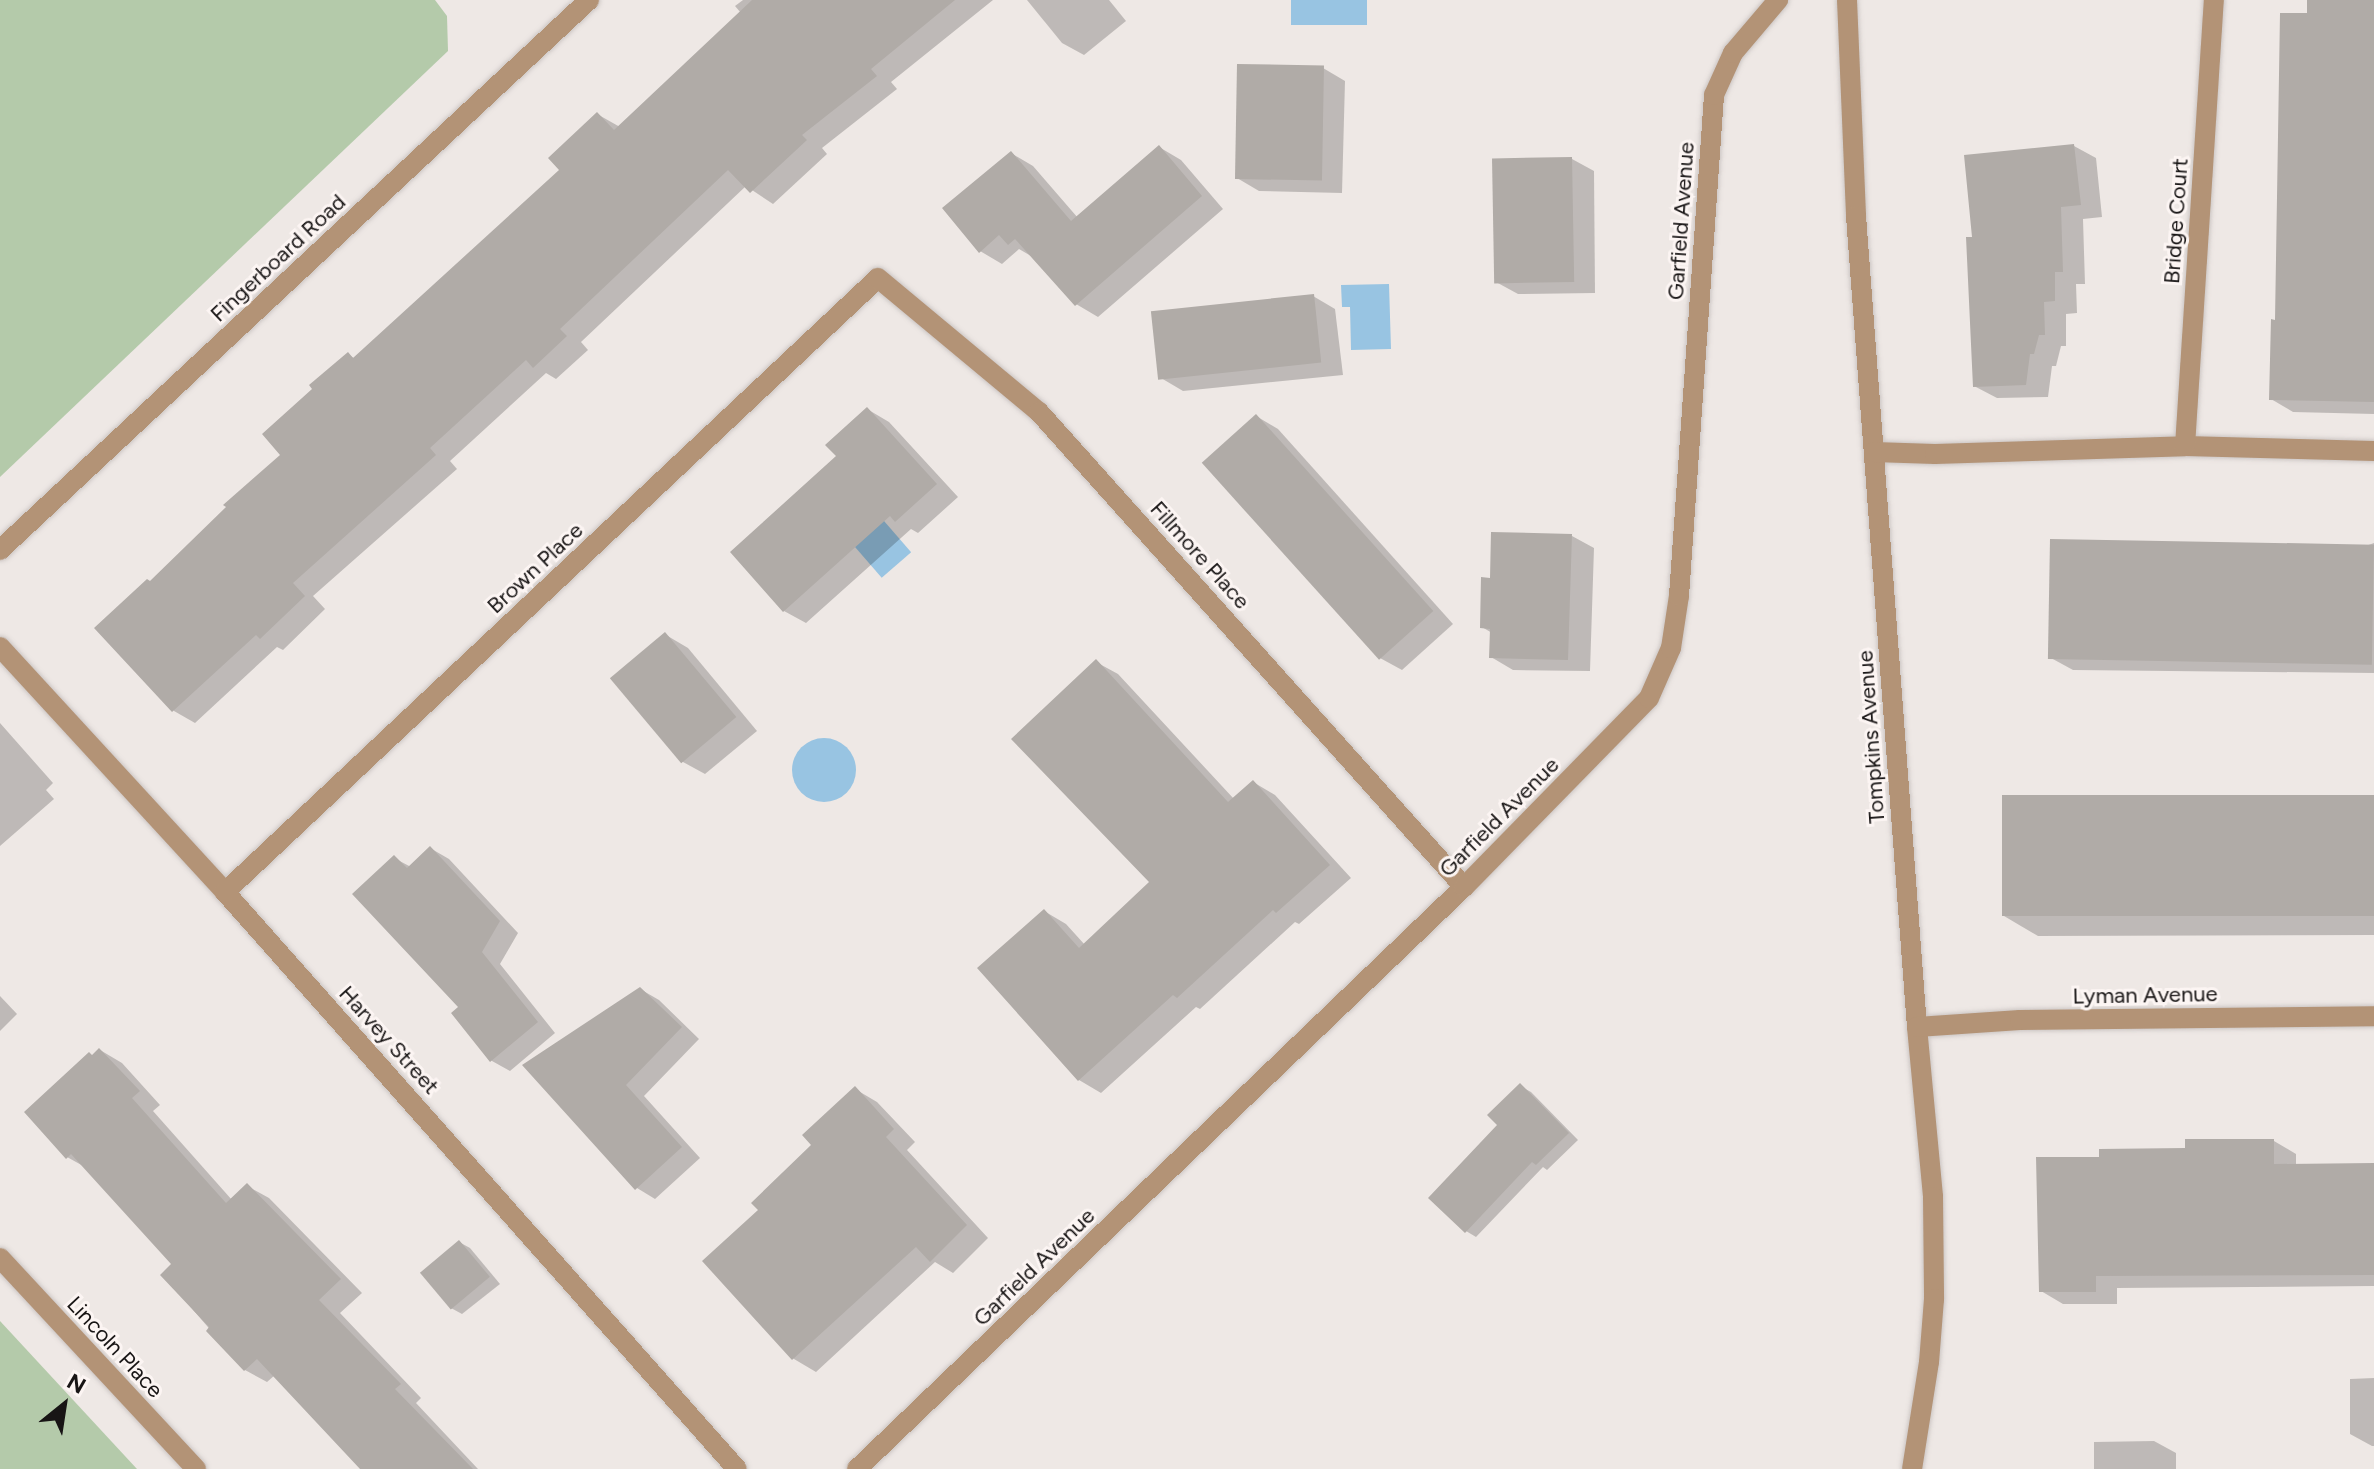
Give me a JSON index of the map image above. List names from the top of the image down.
{
  "streets": {
    "street": [
      "Garfield Avenue",
      "Bridge Court",
      "Fingerboard Road",
      "Fillmore Place",
      "Brown Place",
      "Tompkins Avenue",
      "Lyman Avenue",
      "Harvey Street",
      "Lincoln Place"
    ]
  },
  "crossings": [
    ["Garfield Avenue", "Fillmore Place"],
    ["Fillmore Place", "Brown Place"],
    ["Brown Place", "Harvey Street"],
    ["Tompkins Avenue", "Lyman Avenue"]
  ],
  "north": "top right"
}
